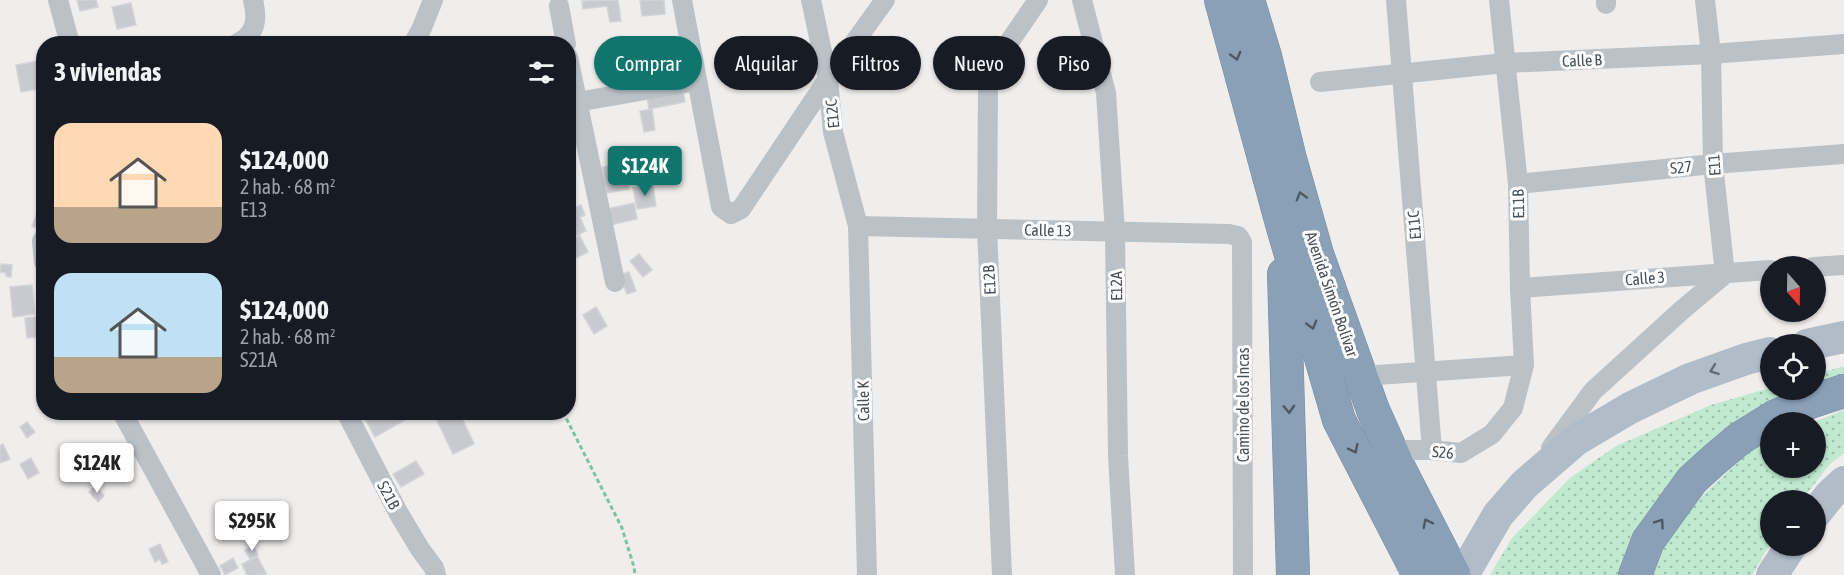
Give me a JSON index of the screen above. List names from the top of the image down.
{
  "streets": {
    "highway": ["Avenida Simón Bolívar"],
    "street": [
      "Calle B",
      "E12C",
      "E11",
      "S27",
      "E11B",
      "E11C",
      "Calle 13",
      "Calle 3",
      "E12B",
      "E12A",
      "Calle K",
      "Camino de los Incas",
      "S26",
      "S21B"
    ]
  },
  "crossings": [
    ["Calle B", "E11"],
    ["Calle B", "E11B"],
    ["Calle B", "E11C"],
    ["E12C", "Calle 13"],
    ["E12C", "Calle K"],
    ["E11", "S27"],
    ["E11", "Calle 3"],
    ["S27", "E11B"],
    ["E11B", "Calle 3"],
    ["E11B", "S26"],
    ["E11C", "S26"],
    ["Calle 13", "E12B"],
    ["Calle 13", "E12A"],
    ["Calle 13", "Calle K"],
    ["Calle 13", "Camino de los Incas"],
    ["Avenida Simón Bolívar", "S26"]
  ],
  "north": "bottom",
  "page": {
    "chip": [
      "Comprar",
      "Alquilar",
      "Filtros",
      "Nuevo",
      "Piso"
    ],
    "heading": "3 viviendas",
    "list": [
      {
        "name": "$124,000",
        "note": "2 hab. · 68 m² · E13"
      },
      {
        "name": "$124,000",
        "note": "2 hab. · 68 m² · S21A"
      }
    ],
    "price": ["$124K", "$124K", "$295K"],
    "map_buttons": ["+", "−"]
  }
}
